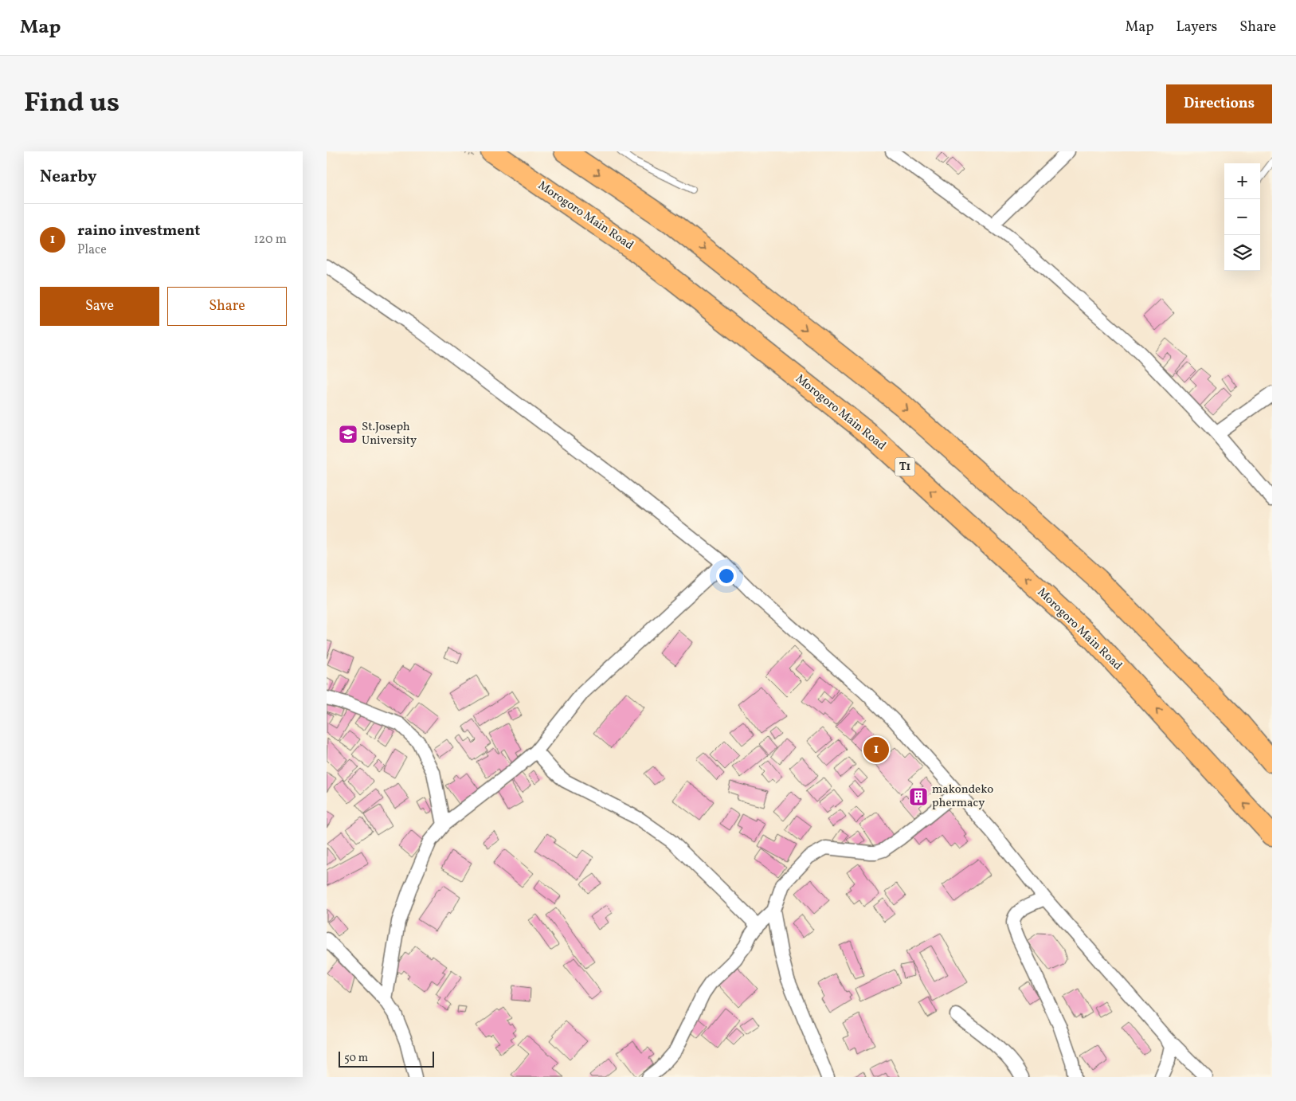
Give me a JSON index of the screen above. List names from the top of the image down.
{
  "streets": {
    "highway": ["Morogoro Main Road", "T1"]
  },
  "places": {
    "school or university": ["St.Joseph University"],
    "building": ["makondeko phermacy"]
  },
  "scale_bar": "50 m",
  "page": {
    "header": "Map",
    "nav": ["Map", "Layers", "Share"],
    "title": "Find us",
    "buttons": [
      "Directions",
      ["Save", "Share"]
    ],
    "heading": "Nearby",
    "map_buttons": ["+", "−"],
    "list": [
      {
        "mark": "1",
        "name": "raino investment",
        "note": "Place",
        "value": "120 m"
      }
    ],
    "pins": "1",
    "scale": "50 m"
  }
}
